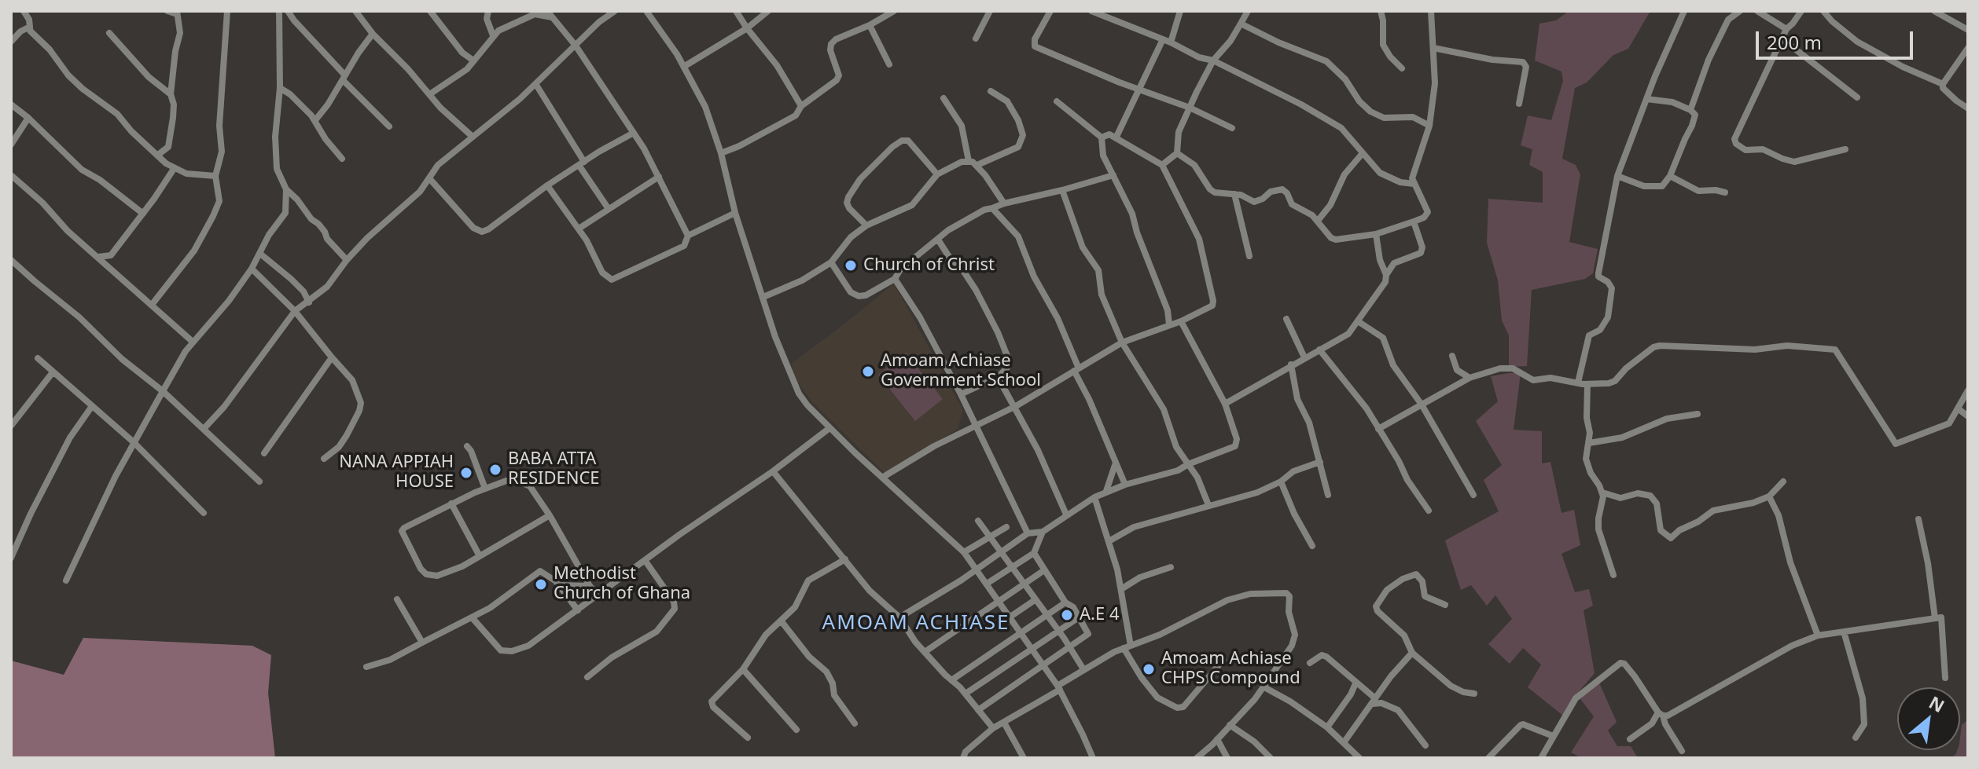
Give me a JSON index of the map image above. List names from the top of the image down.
{
  "districts": ["AMOAM ACHIASE"],
  "places": [
    "Church of Christ",
    "Amoam Achiase Government School",
    "BABA ATTA RESIDENCE",
    "NANA APPIAH HOUSE",
    "Methodist Church of Ghana",
    "A.E 4",
    "Amoam Achiase CHPS Compound"
  ],
  "scale_bar": "200 m",
  "north": "top right"
}
